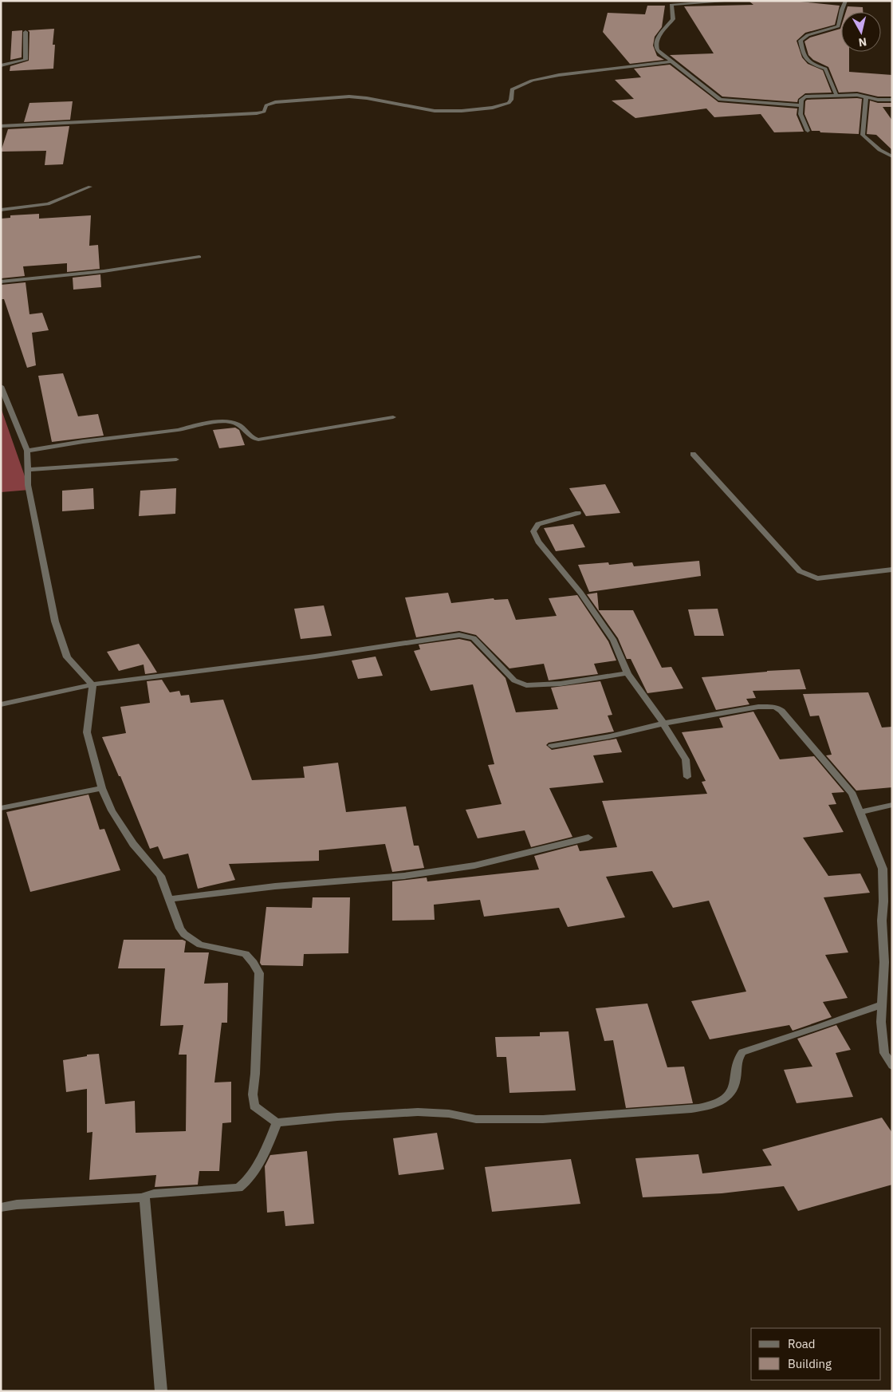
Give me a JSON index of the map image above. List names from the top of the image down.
{
  "legend": ["Road", "Building"],
  "north": "bottom"
}
